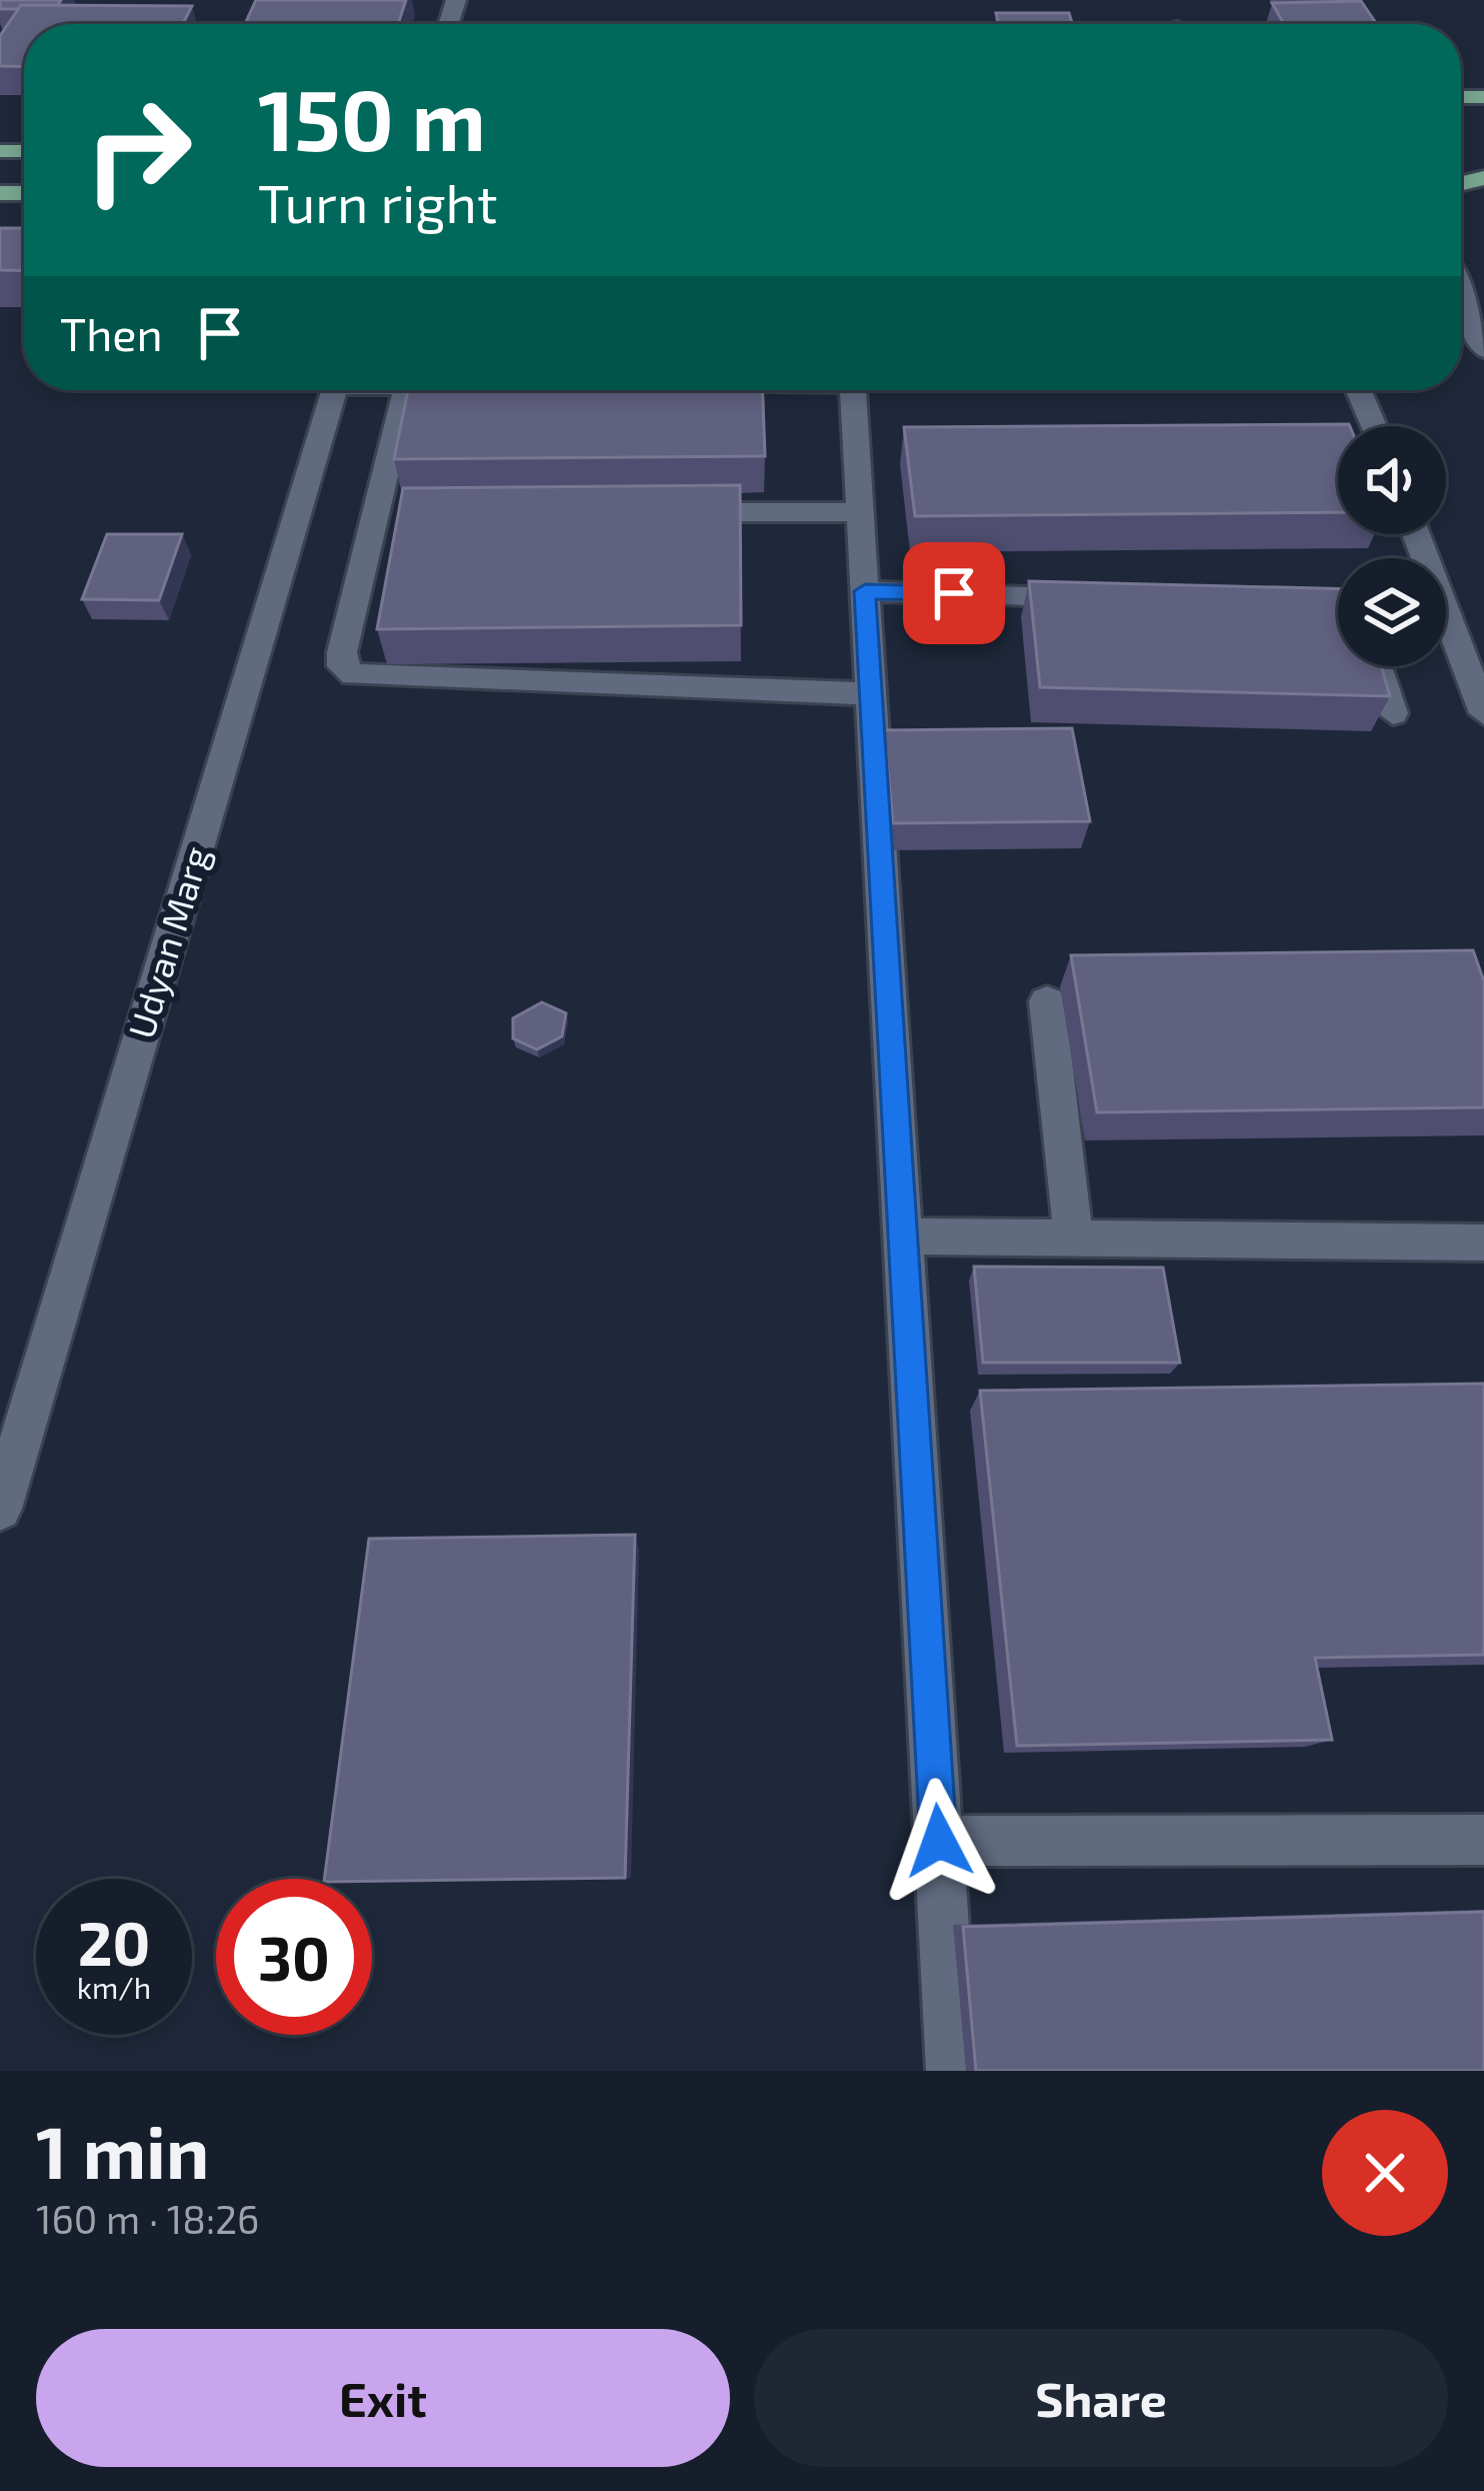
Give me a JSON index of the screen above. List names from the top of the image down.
{
  "streets": {
    "street": ["Udyan Marg"]
  },
  "page": {
    "turn": ["150 m", "Turn right"],
    "then": "Then",
    "speed": "20 km/h",
    "limit": "30",
    "heading": ["1 min", "160 m · 18:26"],
    "buttons": ["Exit", "Share"]
  }
}
